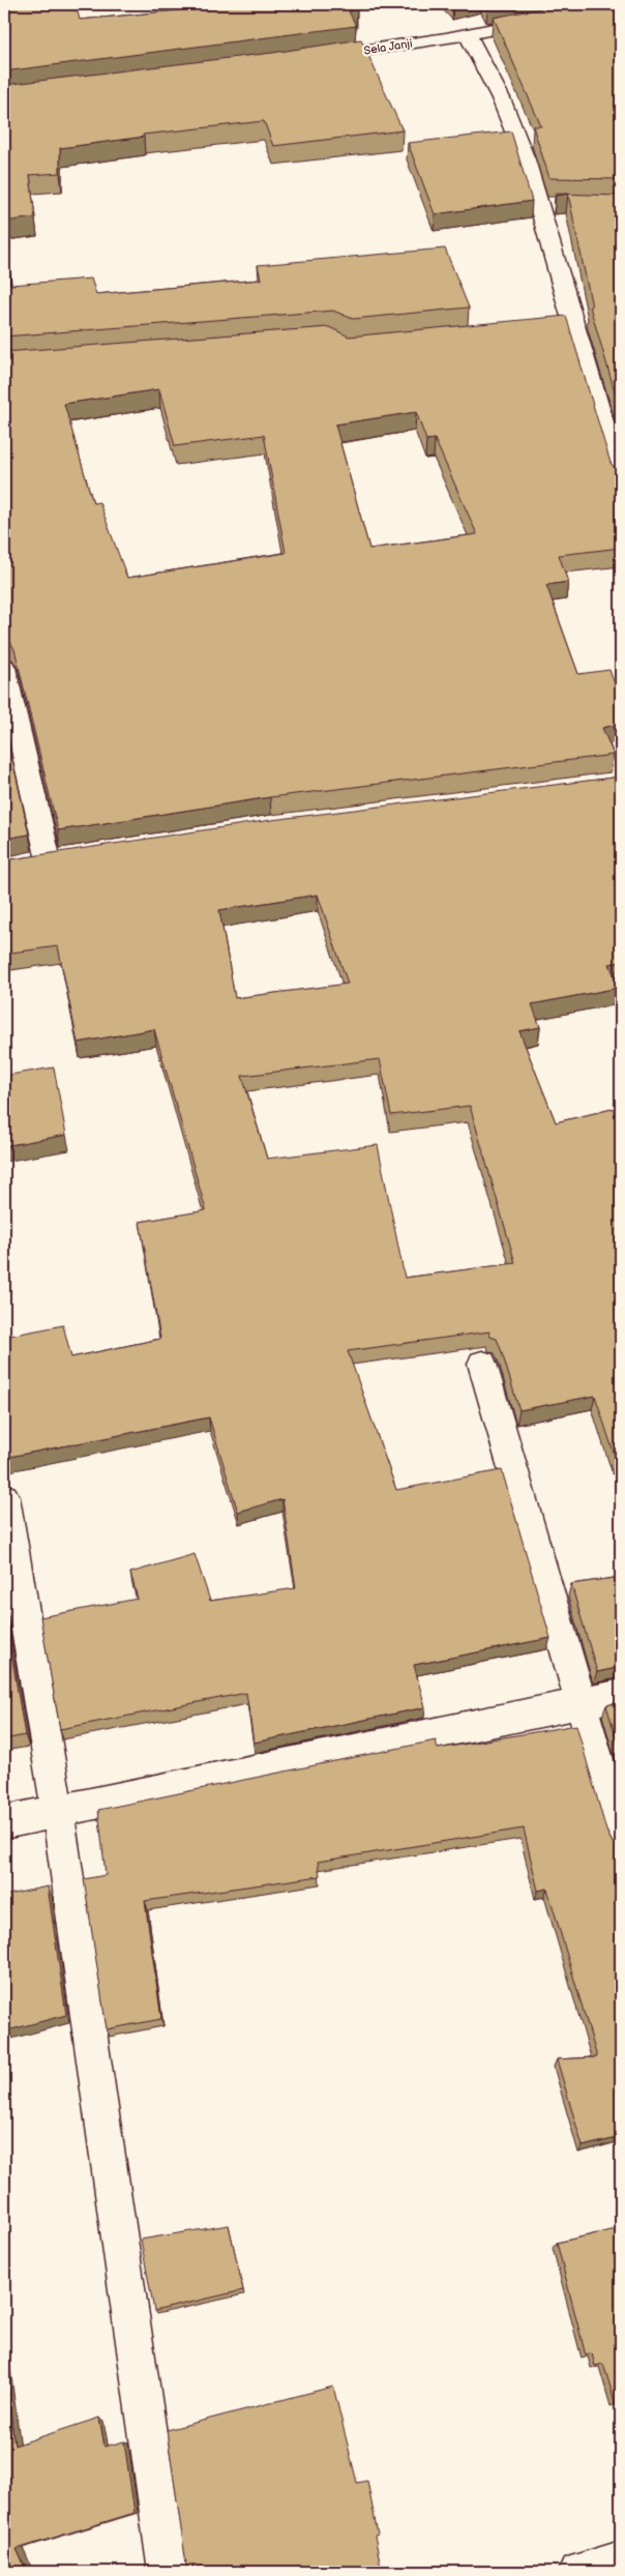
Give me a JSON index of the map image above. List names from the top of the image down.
{
  "streets": {
    "street": ["Sela Janji"]
  }
}
